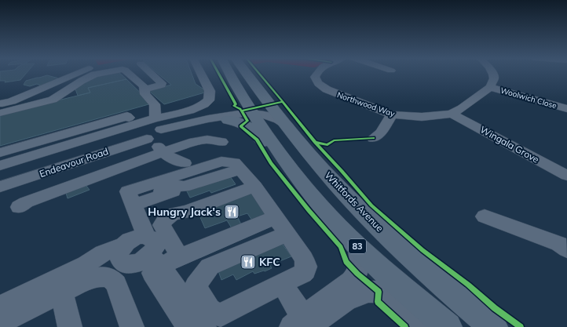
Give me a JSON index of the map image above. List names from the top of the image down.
{
  "streets": {
    "main road": ["Whitfords Avenue", "83"],
    "street": [
      "Woolwich Close",
      "Northwood Way",
      "Wingala Grove",
      "Endeavour Road"
    ]
  },
  "crossings": [
    ["Woolwich Close", "Northwood Way"],
    ["Northwood Way", "Wingala Grove"],
    ["Endeavour Road", "Whitfords Avenue"],
    ["Endeavour Road", "83"]
  ],
  "places": {
    "restaurant": ["Hungry Jack's", "KFC"]
  }
}
